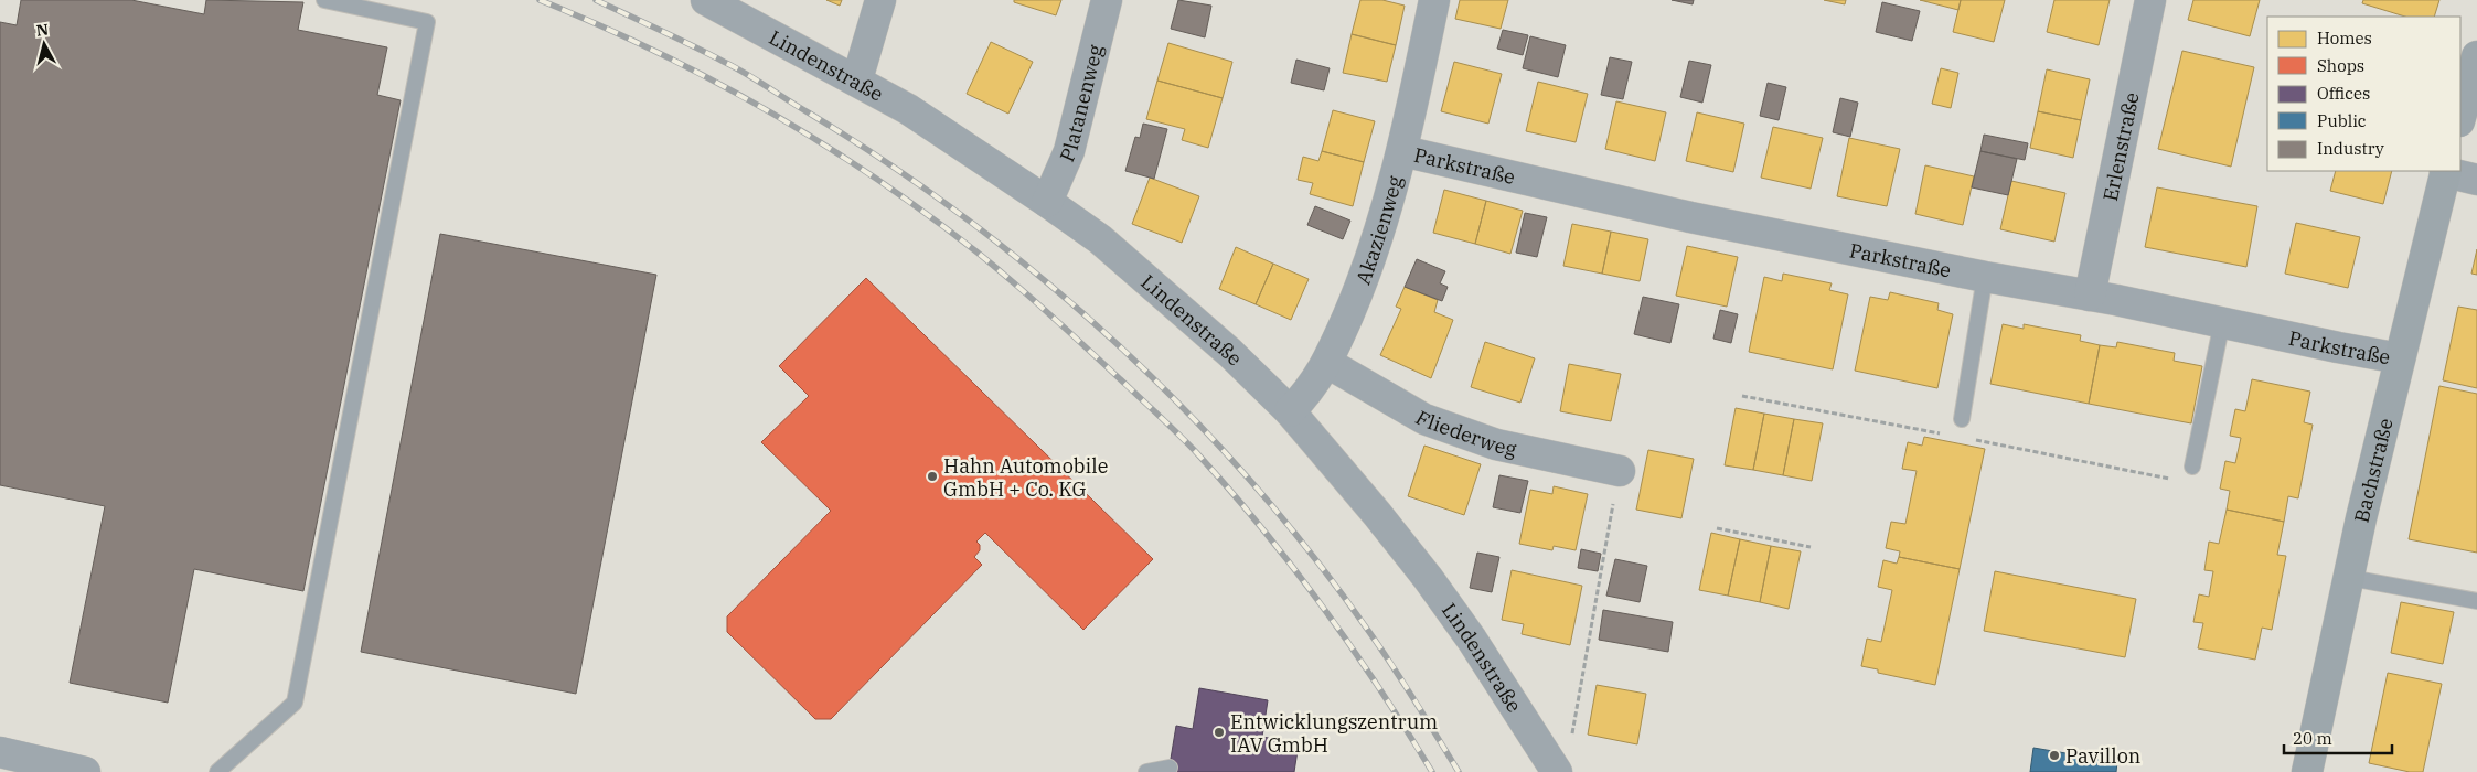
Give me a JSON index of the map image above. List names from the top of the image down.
{
  "streets": {
    "main road": ["Bachstraße"],
    "street": [
      "Lindenstraße",
      "Platanenweg",
      "Erlenstraße",
      "Parkstraße",
      "Akazienweg",
      "Fliederweg"
    ]
  },
  "crossings": [
    ["Lindenstraße", "Platanenweg"],
    ["Lindenstraße", "Akazienweg"],
    ["Erlenstraße", "Parkstraße"],
    ["Parkstraße", "Akazienweg"],
    ["Parkstraße", "Bachstraße"],
    ["Akazienweg", "Fliederweg"]
  ],
  "places": ["Hahn Automobile GmbH + Co. KG", "Entwicklungszentrum IAV GmbH", "Pavillon"],
  "legend": [
    "Homes",
    "Shops",
    "Offices",
    "Public",
    "Industry"
  ],
  "scale_bar": "20 m",
  "north": "top"
}
